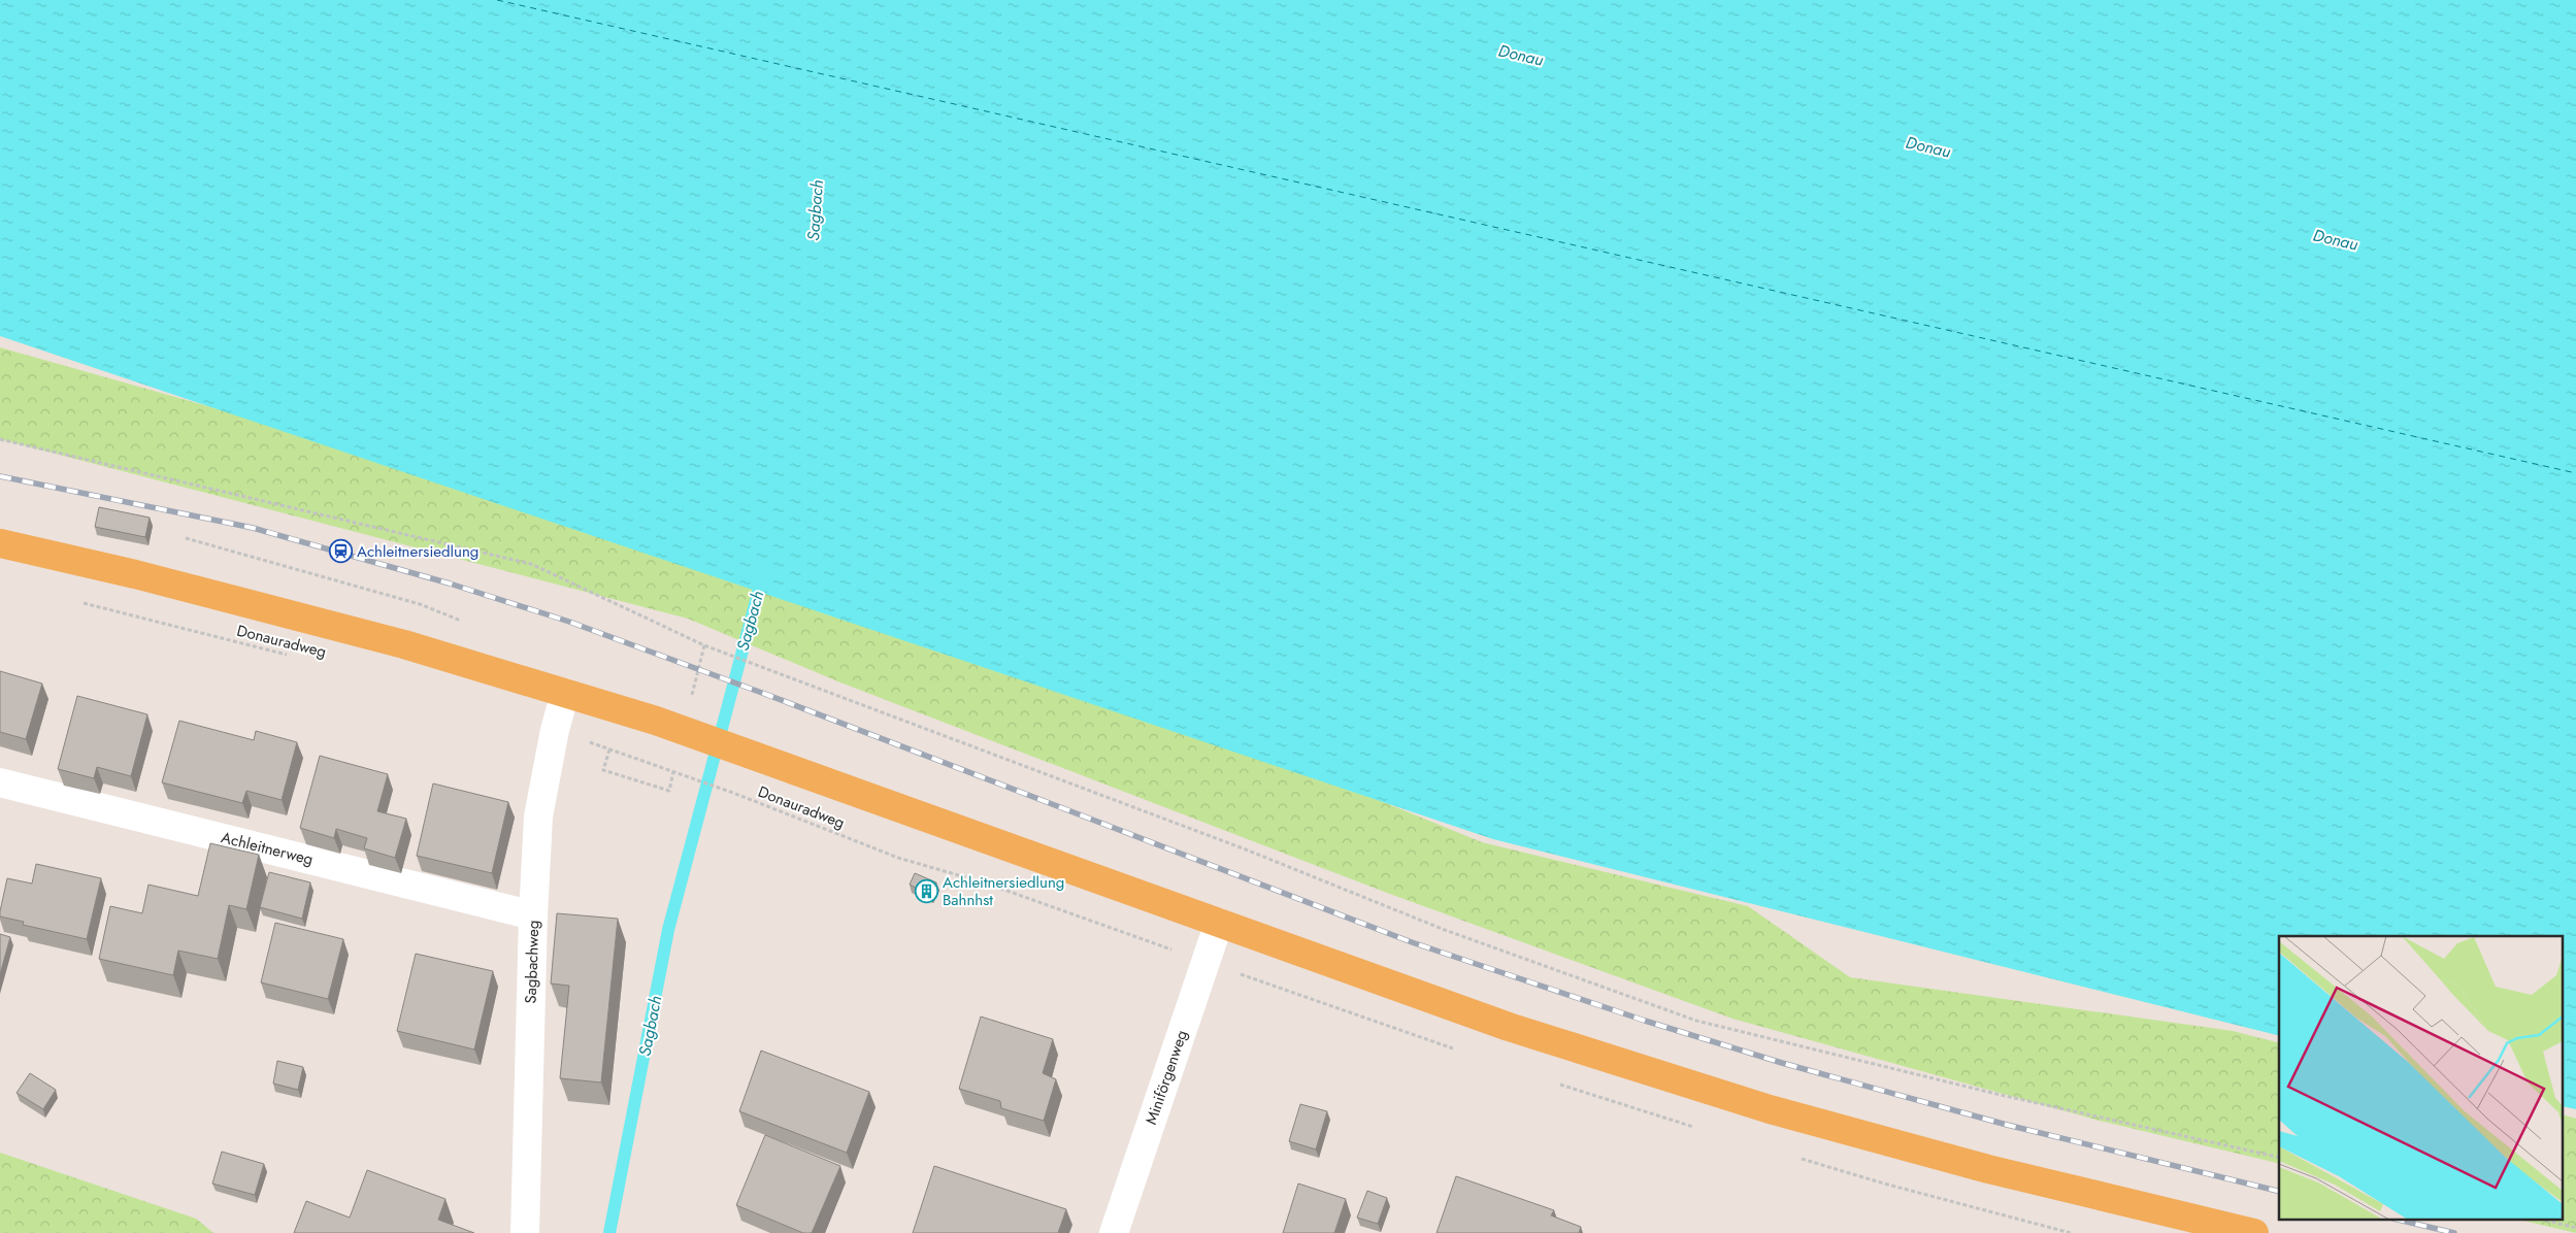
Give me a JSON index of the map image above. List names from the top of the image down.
{
  "streets": {
    "street": ["Achleitnerweg", "Sagbachweg", "Miniförgenweg"],
    "path": ["Donauradweg"]
  },
  "crossings": [
    ["Achleitnerweg", "Sagbachweg"]
  ],
  "water": ["Donau", "Sagbach"],
  "places": {
    "station": ["Achleitnersiedlung"],
    "building": ["Achleitnersiedlung Bahnhst"]
  }
}
